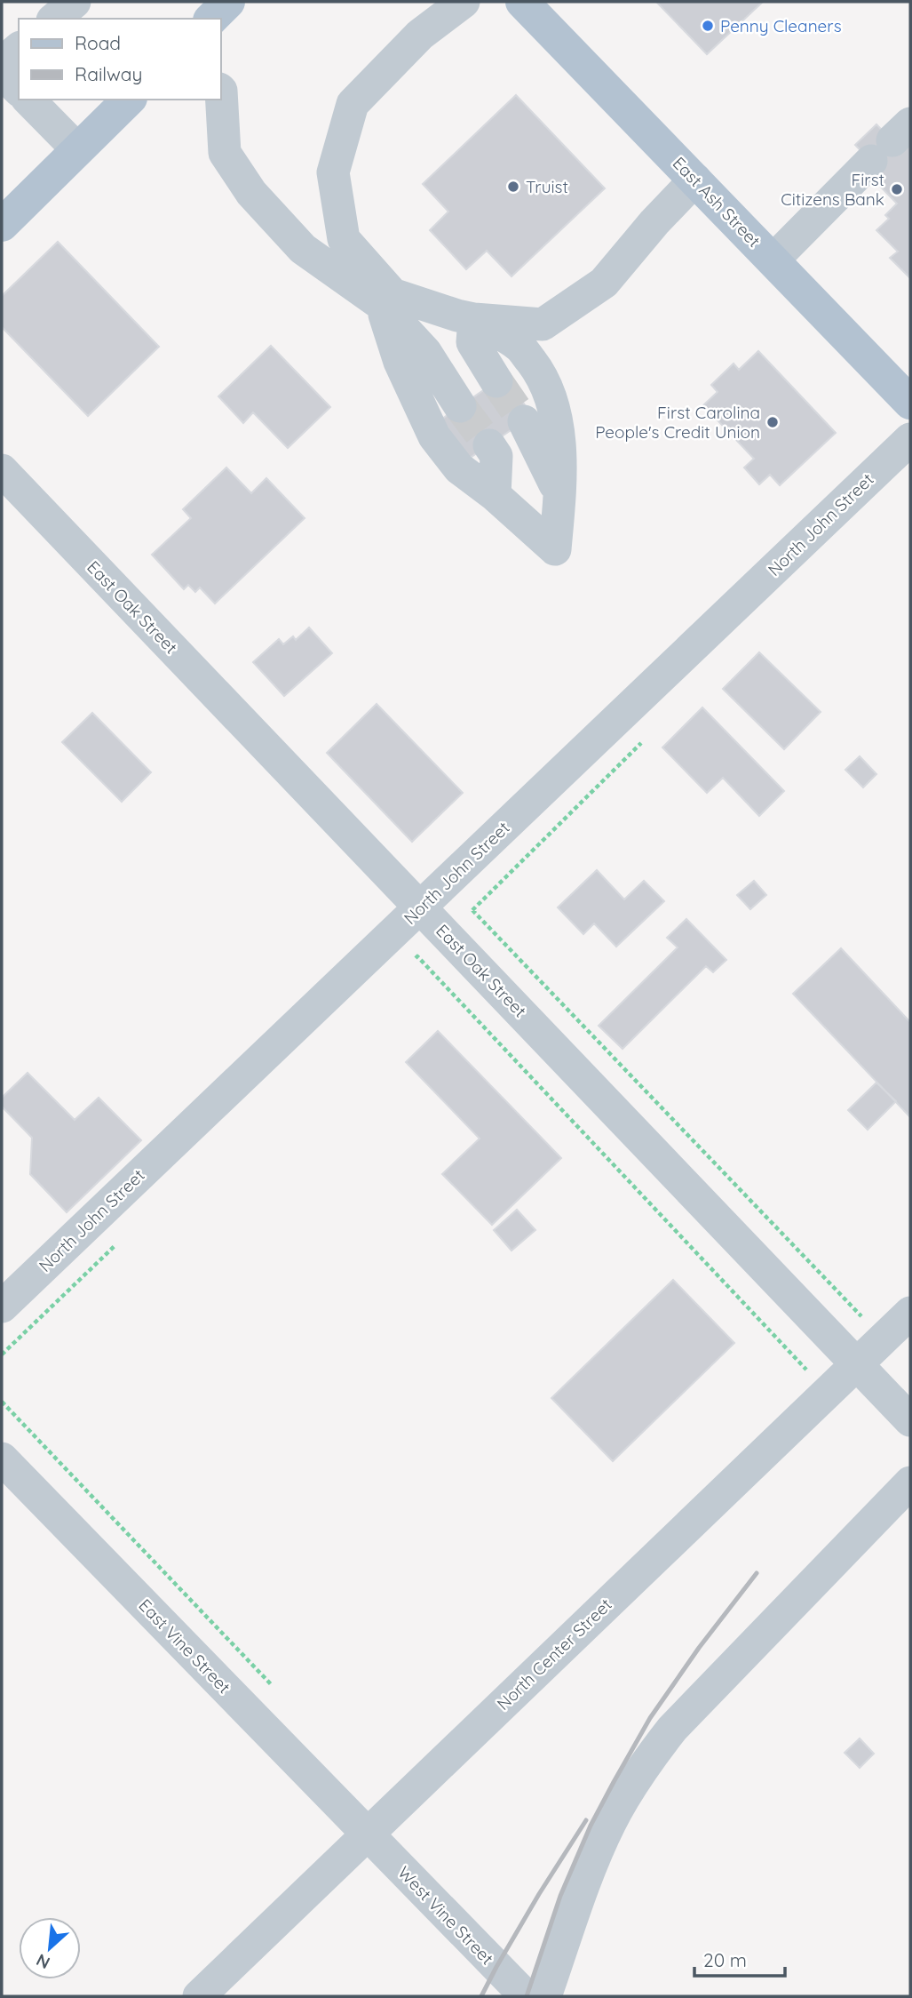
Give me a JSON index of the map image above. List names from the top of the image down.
{
  "streets": {
    "main road": ["East Ash Street"],
    "street": [
      "North John Street",
      "East Oak Street",
      "East Vine Street",
      "North Center Street",
      "West Vine Street"
    ]
  },
  "crossings": [
    ["North John Street", "East Oak Street"],
    ["East Oak Street", "North Center Street"],
    ["East Vine Street", "North Center Street"],
    ["East Vine Street", "West Vine Street"],
    ["North Center Street", "West Vine Street"]
  ],
  "places": [
    "Penny Cleaners",
    "Truist",
    "First Citizens Bank",
    "First Carolina People's Credit Union"
  ],
  "legend": ["Road", "Railway"],
  "scale_bar": "20 m",
  "north": "bottom left"
}
